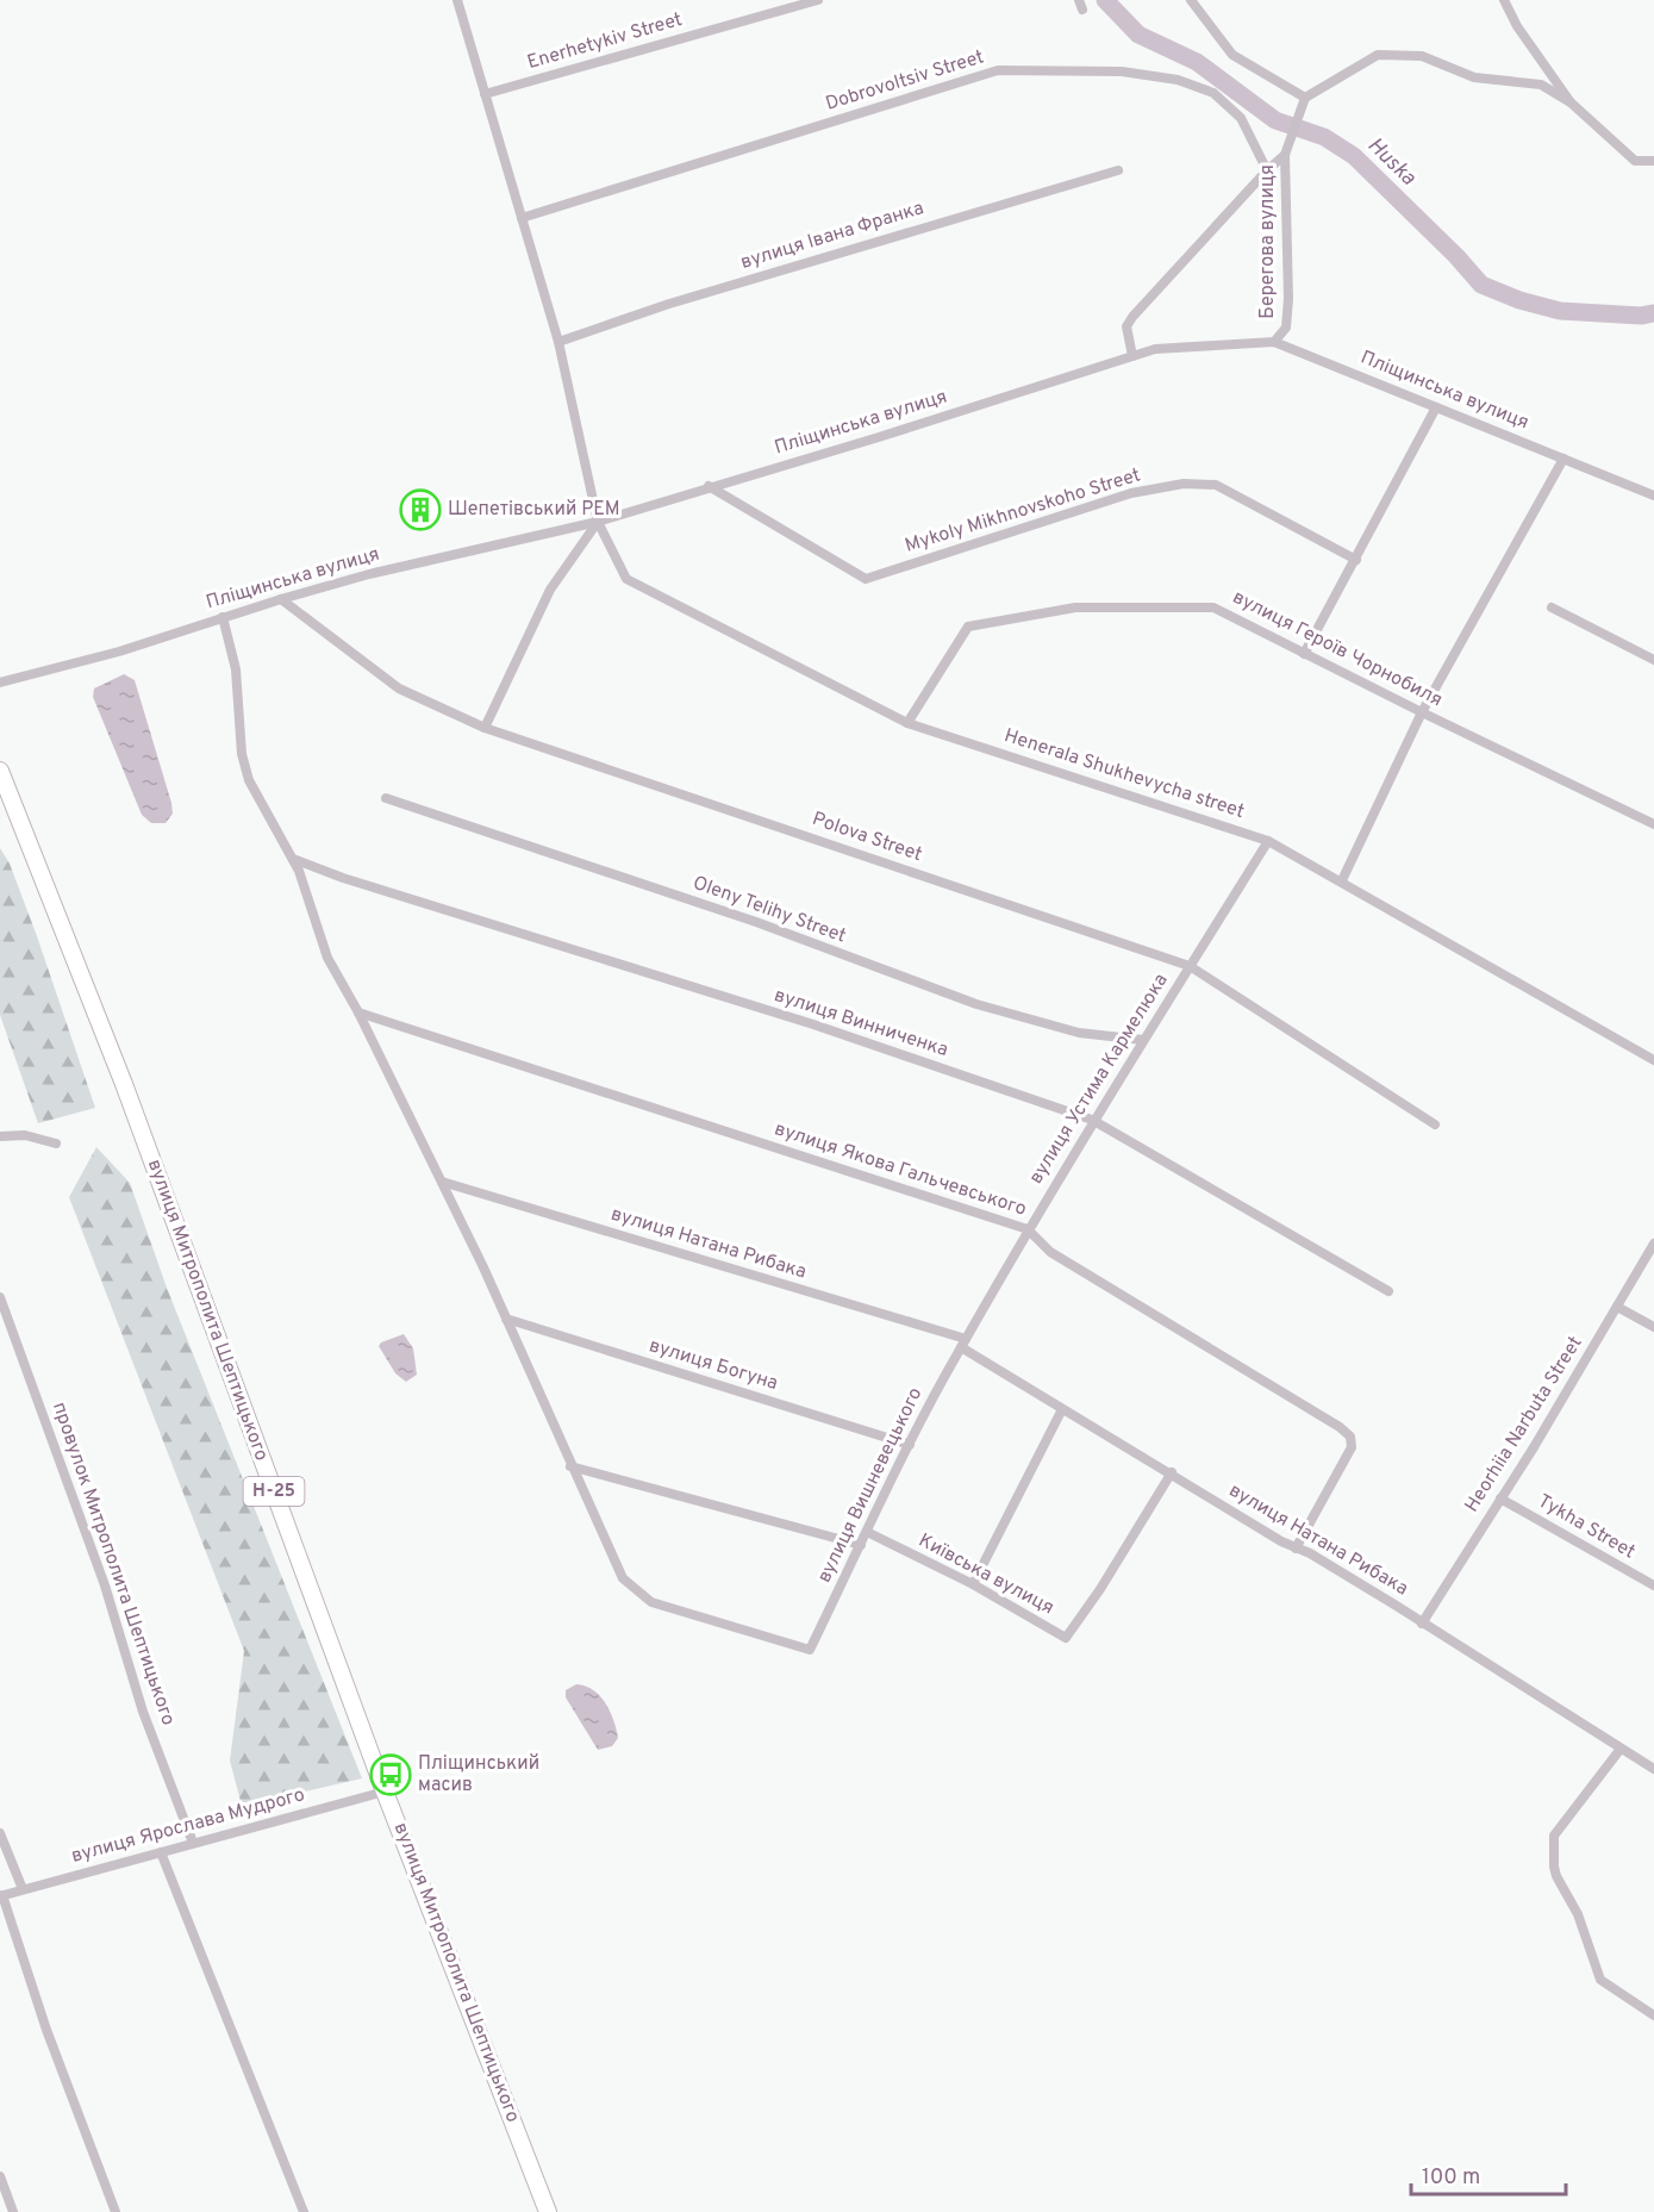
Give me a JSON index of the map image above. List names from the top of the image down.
{
  "streets": {
    "main road": ["вулиця Митрополита Шептицького", "Н-25"],
    "street": [
      "Enerhetykiv Street",
      "Dobrovoltsiv Street",
      "вулиця Івана Франка",
      "Берегова вулиця",
      "Пліщинська вулиця",
      "Mykoly Mikhnovskoho Street",
      "вулиця Героїв Чорнобиля",
      "Henerala Shukhevycha street",
      "Polova Street",
      "Oleny Telihy Street",
      "вулиця Винниченка",
      "вулиця Устима Кармелюка",
      "вулиця Якова Гальчевського",
      "вулиця Натана Рибака",
      "вулиця Богуна",
      "Heorhiia Narbuta Street",
      "вулиця Вишневецького",
      "Tykha Street",
      "провулок Митрополита Шептицького",
      "Київська вулиця",
      "вулиця Ярослава Мудрого"
    ]
  },
  "crossings": [
    ["Берегова вулиця", "Пліщинська вулиця"],
    ["Пліщинська вулиця", "Mykoly Mikhnovskoho Street"],
    ["Пліщинська вулиця", "Henerala Shukhevycha street"],
    ["Пліщинська вулиця", "Polova Street"],
    ["вулиця Героїв Чорнобиля", "Henerala Shukhevycha street"],
    ["Henerala Shukhevycha street", "вулиця Устима Кармелюка"],
    ["Polova Street", "вулиця Устима Кармелюка"],
    ["Oleny Telihy Street", "вулиця Устима Кармелюка"],
    ["вулиця Винниченка", "вулиця Устима Кармелюка"],
    ["вулиця Устима Кармелюка", "вулиця Якова Гальчевського"],
    ["вулиця Устима Кармелюка", "вулиця Натана Рибака"],
    ["вулиця Устима Кармелюка", "вулиця Вишневецького"],
    ["вулиця Якова Гальчевського", "вулиця Натана Рибака"],
    ["вулиця Натана Рибака", "Heorhiia Narbuta Street"],
    ["вулиця Натана Рибака", "вулиця Вишневецького"],
    ["вулиця Натана Рибака", "Київська вулиця"],
    ["вулиця Митрополита Шептицького", "вулиця Ярослава Мудрого"],
    ["вулиця Богуна", "вулиця Вишневецького"],
    ["Heorhiia Narbuta Street", "Tykha Street"],
    ["вулиця Вишневецького", "Київська вулиця"],
    ["провулок Митрополита Шептицького", "вулиця Ярослава Мудрого"]
  ],
  "water": ["Huska"],
  "places": {
    "building": ["Шепетівський РЕМ"],
    "bus stop": ["Пліщинський масив"]
  },
  "scale_bar": "100 m"
}
